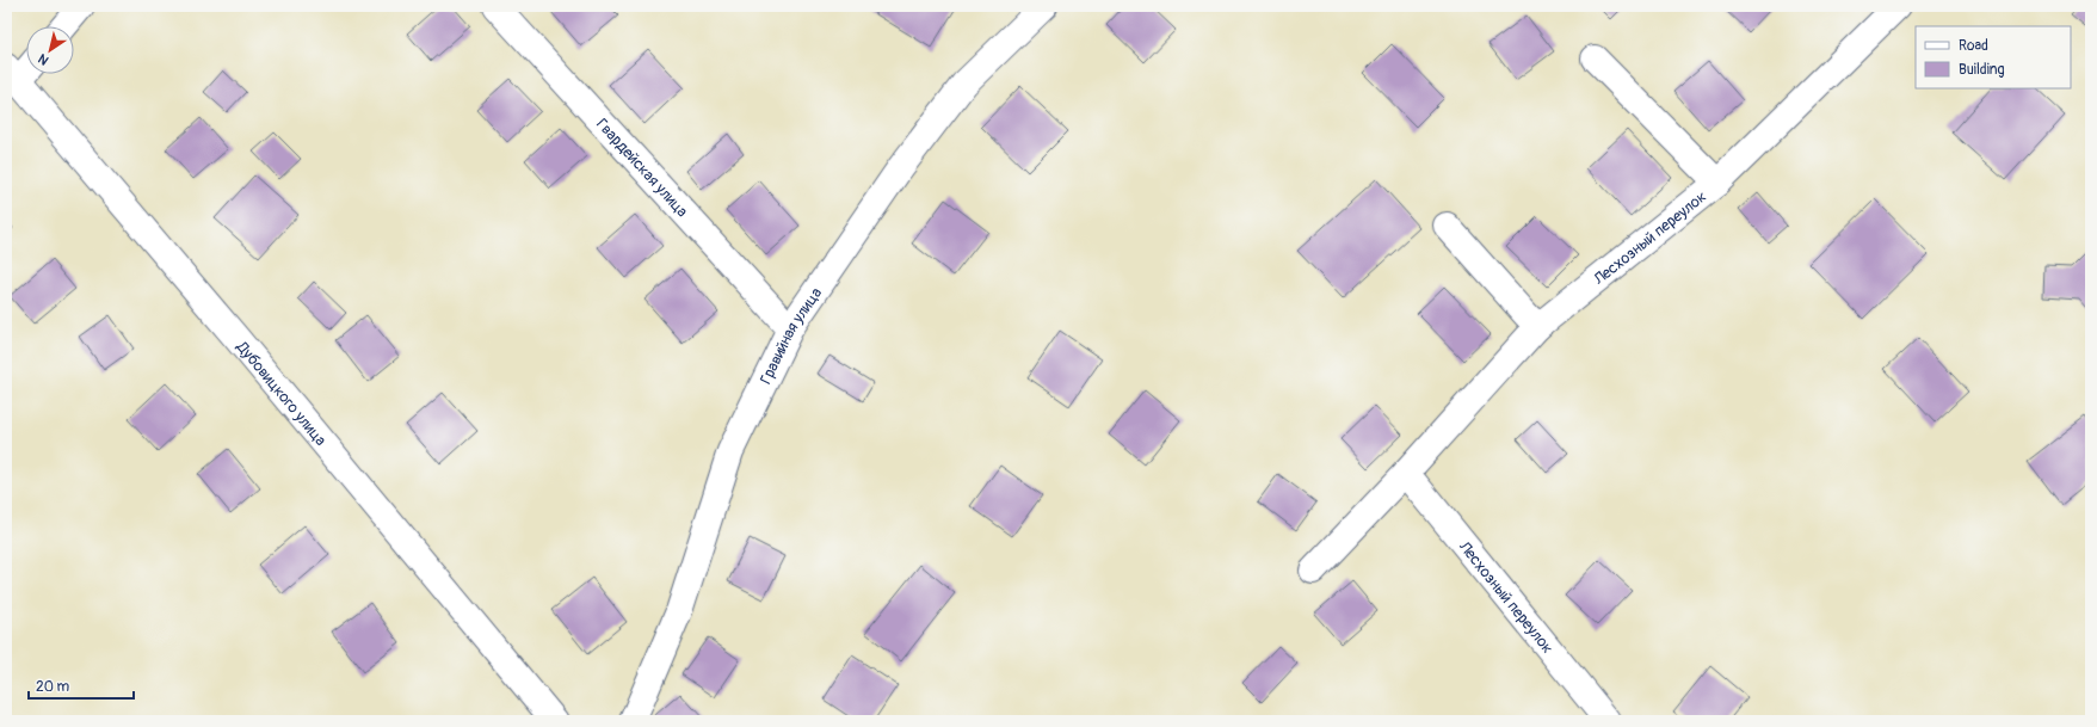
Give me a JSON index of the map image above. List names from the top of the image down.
{
  "streets": {
    "street": [
      "Гвардейская улица",
      "Лесхозный переулок",
      "Гравийная улица",
      "Дубовицкого улица"
    ]
  },
  "crossings": [
    ["Гвардейская улица", "Гравийная улица"]
  ],
  "legend": ["Road", "Building"],
  "scale_bar": "20 m",
  "north": "bottom left"
}
